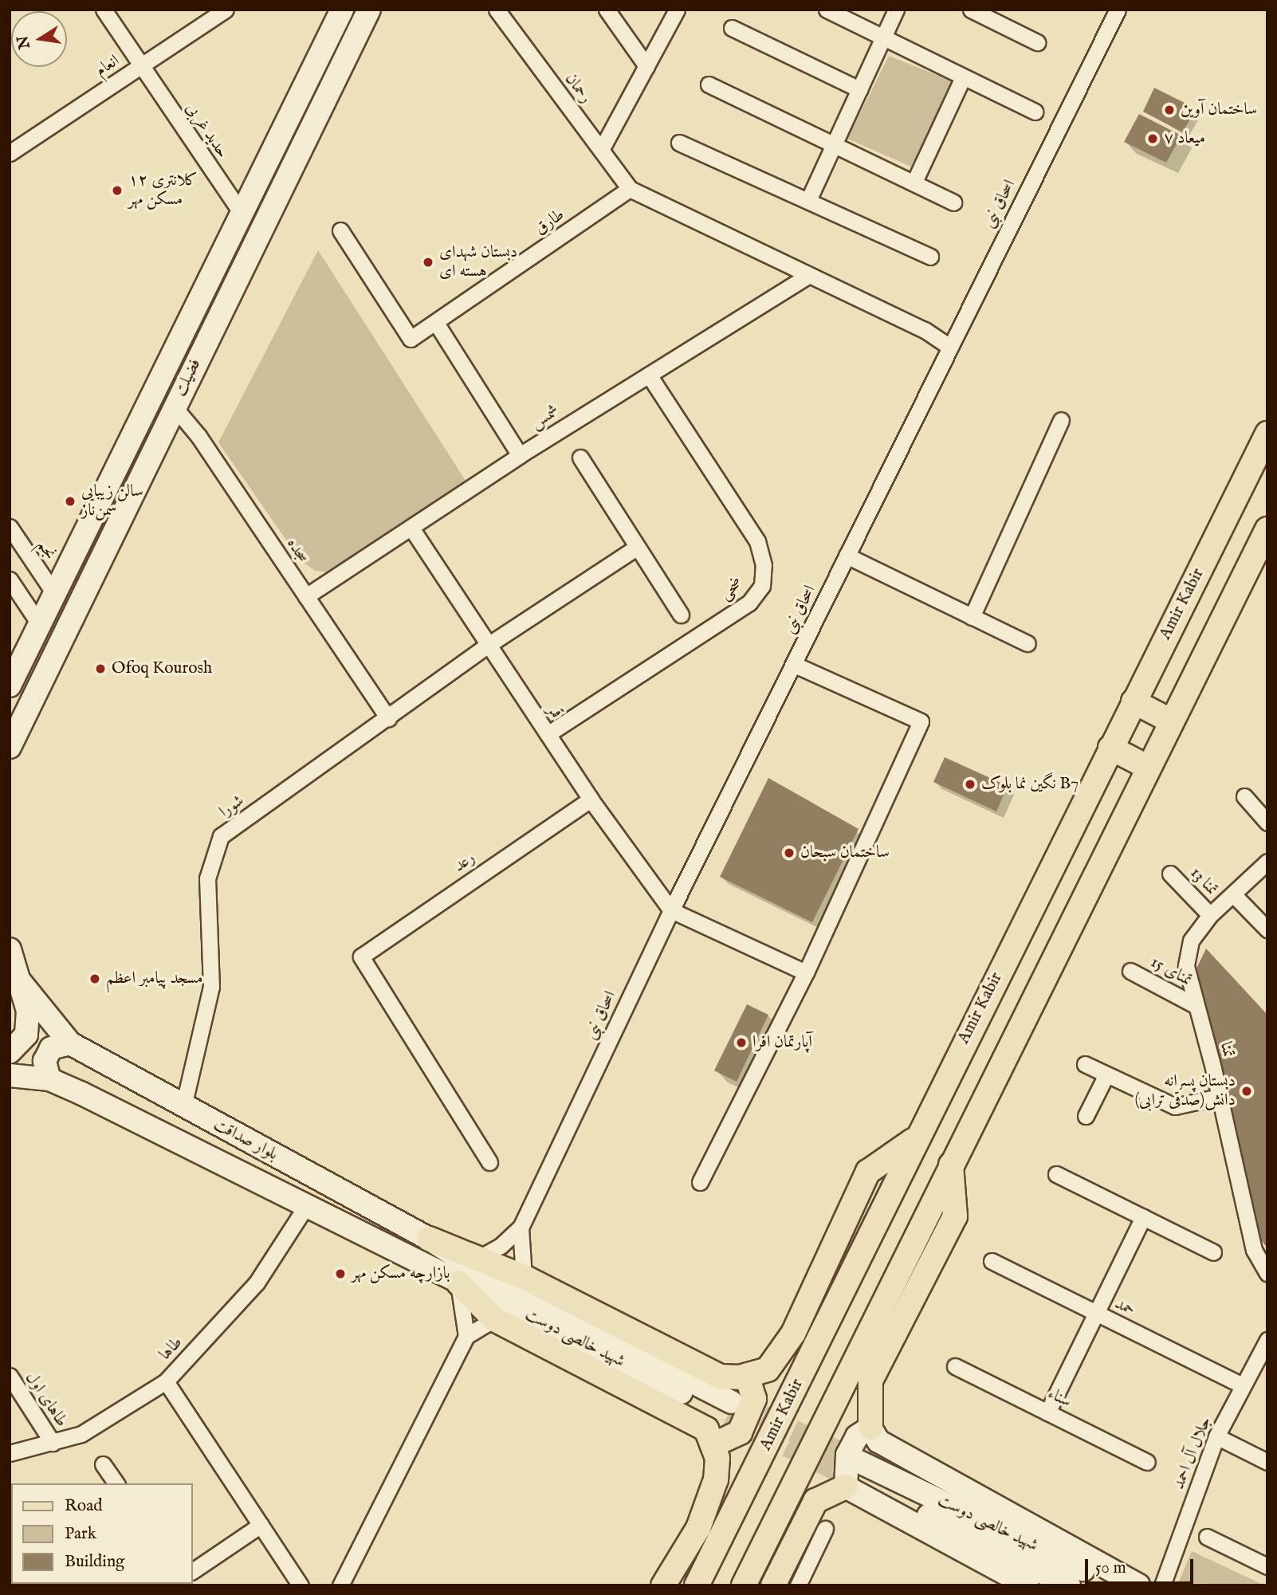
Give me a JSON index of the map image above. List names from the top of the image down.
{
  "streets": {
    "main road": ["Amir Kabir"],
    "street": [
      "انعام",
      "رحمان",
      "حدید غربی",
      "اسحاق نبی",
      "طارق",
      "فضیلت",
      "شمس",
      "نجم",
      "سجده",
      "ضحی",
      "قمر",
      "شورا",
      "رعد",
      "تمنا 13",
      "تمنای 15",
      "تمنا",
      "بلوار صداقت",
      "حمد",
      "شهید خالصی دوست",
      "طاها",
      "سناء",
      "طاهای اول",
      "جلال آل احمد"
    ]
  },
  "crossings": [
    ["انعام", "حدید غربی"],
    ["رحمان", "طارق"],
    ["حدید غربی", "فضیلت"],
    ["اسحاق نبی", "قمر"],
    ["فضیلت", "نجم"],
    ["فضیلت", "سجده"],
    ["شمس", "سجده"],
    ["شمس", "ضحی"],
    ["شمس", "قمر"],
    ["سجده", "شورا"],
    ["ضحی", "قمر"],
    ["قمر", "شورا"],
    ["قمر", "رعد"],
    ["شورا", "بلوار صداقت"],
    ["تمنا 13", "تمنا"],
    ["تمنای 15", "تمنا"],
    ["بلوار صداقت", "شهید خالصی دوست"],
    ["بلوار صداقت", "طاها"],
    ["حمد", "جلال آل احمد"],
    ["طاها", "طاهای اول"]
  ],
  "places": [
    "ساختمان آوین",
    "میعاد ۷",
    "کلانتری ۱۲ مسکن مهر",
    "دبستان شهدای هسته ای",
    "سالن زیبایی سمن‌ناز",
    "Ofoq Kourosh",
    "نگین نما بلوک B7",
    "ساختمان سبحان",
    "مسجد پیامبر اعظم",
    "آپارتمان افرا",
    "دبستان پسرانه دانش(صدقی ترابی)",
    "بازارچه مسکن مهر"
  ],
  "legend": ["Road", "Park", "Building"],
  "scale_bar": "50 m",
  "north": "left"
}
